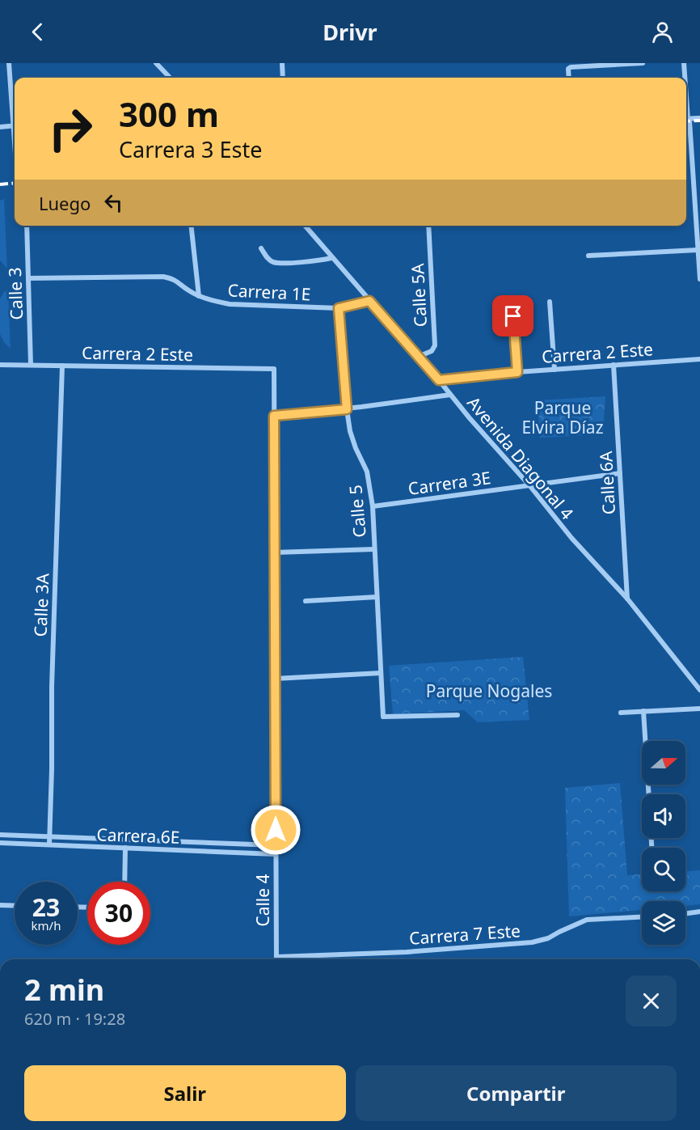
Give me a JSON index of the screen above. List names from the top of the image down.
{
  "streets": {
    "street": [
      "Carrera 1E",
      "Calle 3",
      "Calle 5A",
      "Carrera 2 Este",
      "Avenida Diagonal 4",
      "Carrera 3E",
      "Calle 6A",
      "Calle 5",
      "Calle 3A",
      "Carrera 6E",
      "Calle 4",
      "Carrera 7 Este"
    ]
  },
  "crossings": [
    ["Carrera 1E", "Calle 3"],
    ["Carrera 1E", "Avenida Diagonal 4"],
    ["Carrera 1E", "Calle 5"],
    ["Calle 3", "Carrera 2 Este"],
    ["Calle 5A", "Avenida Diagonal 4"],
    ["Carrera 2 Este", "Avenida Diagonal 4"],
    ["Carrera 2 Este", "Calle 6A"],
    ["Carrera 2 Este", "Calle 3A"],
    ["Carrera 2 Este", "Calle 4"],
    ["Avenida Diagonal 4", "Carrera 3E"],
    ["Avenida Diagonal 4", "Calle 6A"],
    ["Carrera 3E", "Calle 6A"],
    ["Carrera 3E", "Calle 5"],
    ["Calle 3A", "Carrera 6E"],
    ["Carrera 6E", "Calle 4"],
    ["Calle 4", "Carrera 7 Este"]
  ],
  "parks": ["Parque Elvira Díaz", "Parque Nogales"],
  "north": "right",
  "page": {
    "header": "Drivr",
    "turn": ["300 m", "Carrera 3 Este"],
    "then": "Luego",
    "speed": "23 km/h",
    "limit": "30",
    "heading": ["2 min", "620 m · 19:28"],
    "buttons": ["Salir", "Compartir"]
  }
}
